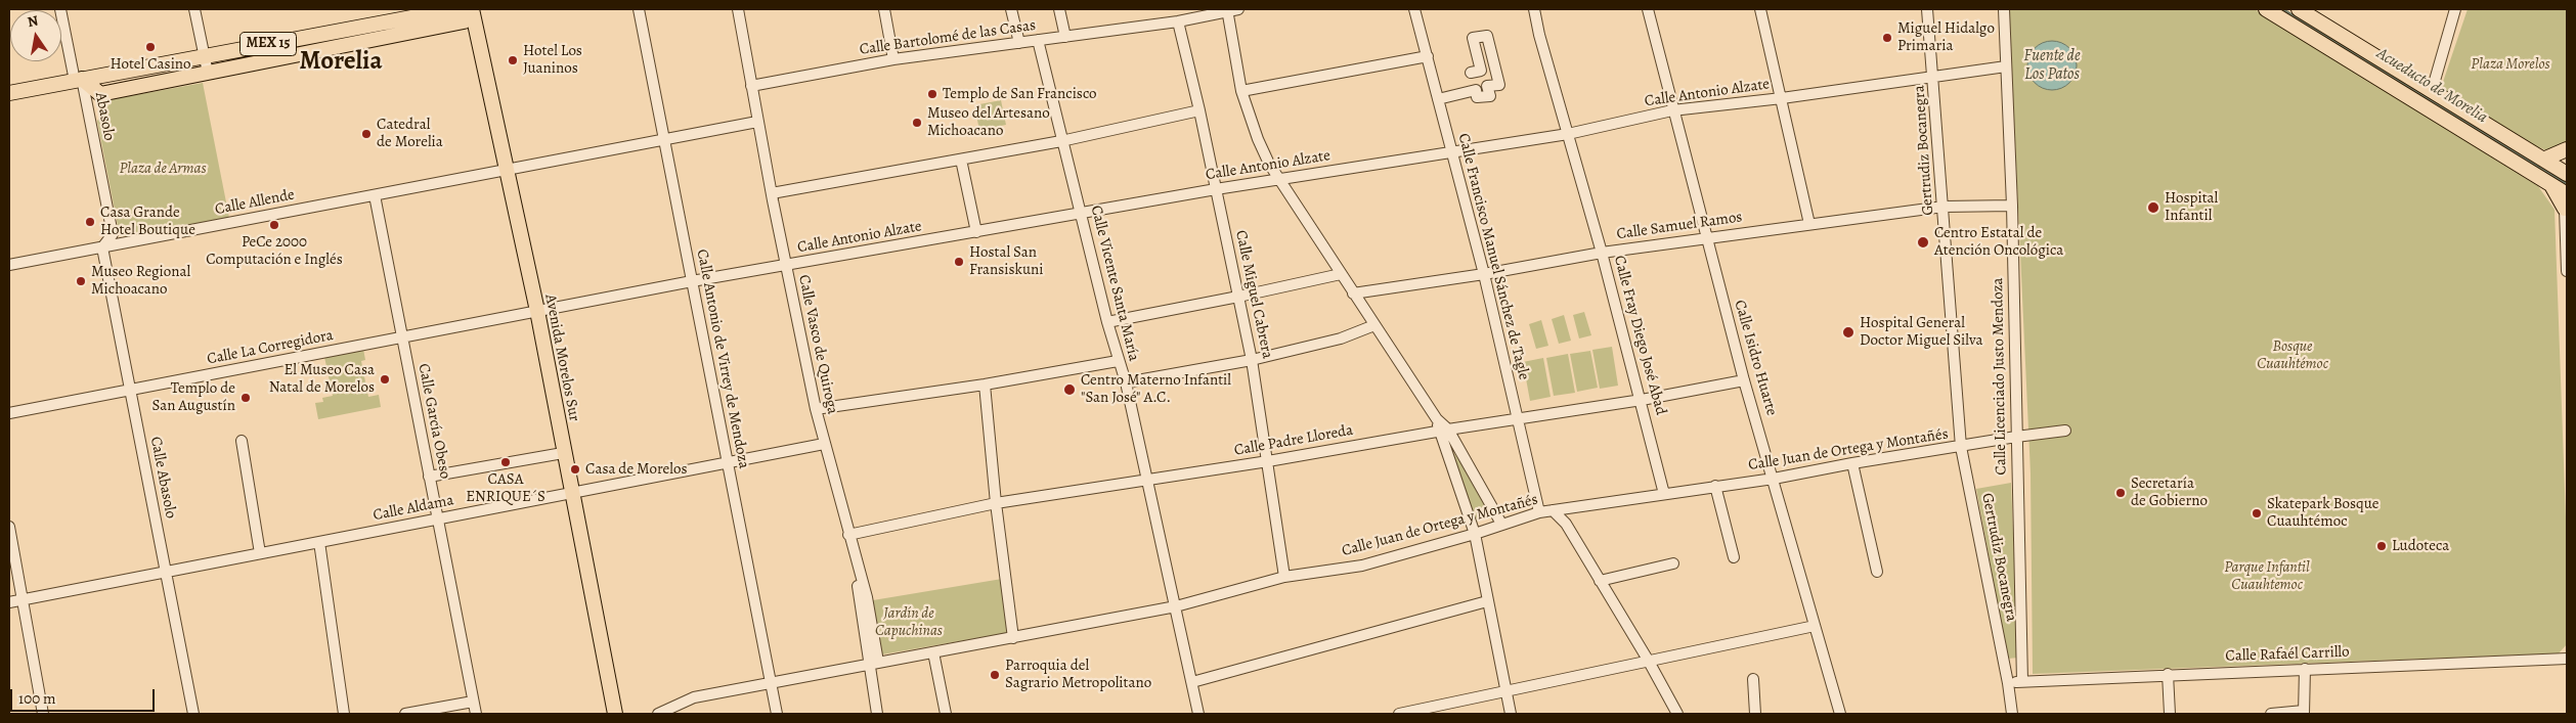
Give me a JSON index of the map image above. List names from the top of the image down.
{
  "streets": {
    "main road": ["MEX 15", "Avenida Morelos Sur"],
    "street": [
      "Calle Bartolomé de las Casas",
      "Calle Antonio Alzate",
      "Abasolo",
      "Gertrudiz Bocanegra",
      "Calle Allende",
      "Calle Samuel Ramos",
      "Calle Francisco Manuel Sánchez de Tagle",
      "Calle Vicente Santa María",
      "Calle Miguel Cabrera",
      "Calle Fray Diego José Abad",
      "Calle Vasco de Quiroga",
      "Calle La Corregidora",
      "Calle Isidro Huarte",
      "Calle Antonio de Virrey de Mendoza",
      "Calle Licenciado Justo Mendoza",
      "Calle García Obeso",
      "Calle Padre Lloreda",
      "Calle Juan de Ortega y Montañés",
      "Calle Abasolo",
      "Calle Aldama",
      "Calle Rafaél Carrillo"
    ]
  },
  "crossings": [
    ["Calle Bartolomé de las Casas", "Calle Vicente Santa María"],
    ["Calle Bartolomé de las Casas", "Calle Miguel Cabrera"],
    ["Calle Bartolomé de las Casas", "Calle Vasco de Quiroga"],
    ["MEX 15", "Abasolo"],
    ["MEX 15", "Avenida Morelos Sur"],
    ["Calle Antonio Alzate", "Gertrudiz Bocanegra"],
    ["Calle Antonio Alzate", "Calle Francisco Manuel Sánchez de Tagle"],
    ["Calle Antonio Alzate", "Calle Vicente Santa María"],
    ["Calle Antonio Alzate", "Calle Miguel Cabrera"],
    ["Calle Antonio Alzate", "Calle Fray Diego José Abad"],
    ["Calle Antonio Alzate", "Calle Vasco de Quiroga"],
    ["Calle Antonio Alzate", "Calle La Corregidora"],
    ["Calle Antonio Alzate", "Avenida Morelos Sur"],
    ["Calle Antonio Alzate", "Calle Isidro Huarte"],
    ["Calle Antonio Alzate", "Calle Antonio de Virrey de Mendoza"],
    ["Calle Antonio Alzate", "Calle Licenciado Justo Mendoza"],
    ["Abasolo", "Calle Allende"],
    ["Abasolo", "Calle Abasolo"],
    ["Gertrudiz Bocanegra", "Calle Samuel Ramos"],
    ["Gertrudiz Bocanegra", "Calle Juan de Ortega y Montañés"],
    ["Gertrudiz Bocanegra", "Calle Rafaél Carrillo"],
    ["Calle Allende", "Calle Vasco de Quiroga"],
    ["Calle Allende", "Avenida Morelos Sur"],
    ["Calle Allende", "Calle Antonio de Virrey de Mendoza"],
    ["Calle Allende", "Calle García Obeso"],
    ["Calle Allende", "Calle Abasolo"],
    ["Calle Samuel Ramos", "Calle Francisco Manuel Sánchez de Tagle"],
    ["Calle Samuel Ramos", "Calle Fray Diego José Abad"],
    ["Calle Samuel Ramos", "Calle Isidro Huarte"],
    ["Calle Samuel Ramos", "Calle Licenciado Justo Mendoza"],
    ["Calle Francisco Manuel Sánchez de Tagle", "Calle Padre Lloreda"],
    ["Calle Francisco Manuel Sánchez de Tagle", "Calle Juan de Ortega y Montañés"],
    ["Calle Vicente Santa María", "Calle Padre Lloreda"],
    ["Calle Vicente Santa María", "Calle Juan de Ortega y Montañés"],
    ["Calle Miguel Cabrera", "Calle Padre Lloreda"],
    ["Calle Miguel Cabrera", "Calle Juan de Ortega y Montañés"],
    ["Calle Fray Diego José Abad", "Calle Padre Lloreda"],
    ["Calle Fray Diego José Abad", "Calle Juan de Ortega y Montañés"],
    ["Calle Vasco de Quiroga", "Calle Padre Lloreda"],
    ["Calle Vasco de Quiroga", "Calle Juan de Ortega y Montañés"],
    ["Calle Vasco de Quiroga", "Calle Aldama"],
    ["Calle La Corregidora", "Avenida Morelos Sur"],
    ["Calle La Corregidora", "Calle García Obeso"],
    ["Calle La Corregidora", "Calle Abasolo"],
    ["Avenida Morelos Sur", "Calle Aldama"],
    ["Calle Isidro Huarte", "Calle Padre Lloreda"],
    ["Calle Isidro Huarte", "Calle Juan de Ortega y Montañés"],
    ["Calle Antonio de Virrey de Mendoza", "Calle Juan de Ortega y Montañés"],
    ["Calle Antonio de Virrey de Mendoza", "Calle Aldama"],
    ["Calle Licenciado Justo Mendoza", "Calle Juan de Ortega y Montañés"],
    ["Calle Licenciado Justo Mendoza", "Calle Rafaél Carrillo"],
    ["Calle García Obeso", "Calle Aldama"],
    ["Calle Abasolo", "Calle Aldama"]
  ],
  "districts": ["Morelia"],
  "water": ["Fuente de Los Patos", "Acueducto de Morelia"],
  "parks": [
    "Plaza Morelos",
    "Plaza de Armas",
    "Bosque Cuauhtémoc",
    "Parque Infantil Cuauhtemoc",
    "Jardín de Capuchinas"
  ],
  "places": [
    "Miguel Hidalgo Primaria",
    "Hotel Casino",
    "Hotel Los Juaninos",
    "Templo de San Francisco",
    "Museo del Artesano Michoacano",
    "Catedral de Morelia",
    "Hospital Infantil",
    "Casa Grande Hotel Boutique",
    "PeCe 2000 Computación e Inglés",
    "Centro Estatal de Atención Oncológica",
    "Hostal San Fransiskuni",
    "Museo Regional Michoacano",
    "Hospital General Doctor Miguel Silva",
    "El Museo Casa Natal de Morelos",
    "Centro Materno Infantil \"San José\" A.C.",
    "Templo de San Augustín",
    "CASA ENRIQUE´S",
    "Casa de Morelos",
    "Secretaría de Gobierno",
    "Skatepark Bosque Cuauhtémoc",
    "Ludoteca",
    "Parroquia del Sagrario Metropolitano"
  ],
  "scale_bar": "100 m",
  "north": "top"
}
